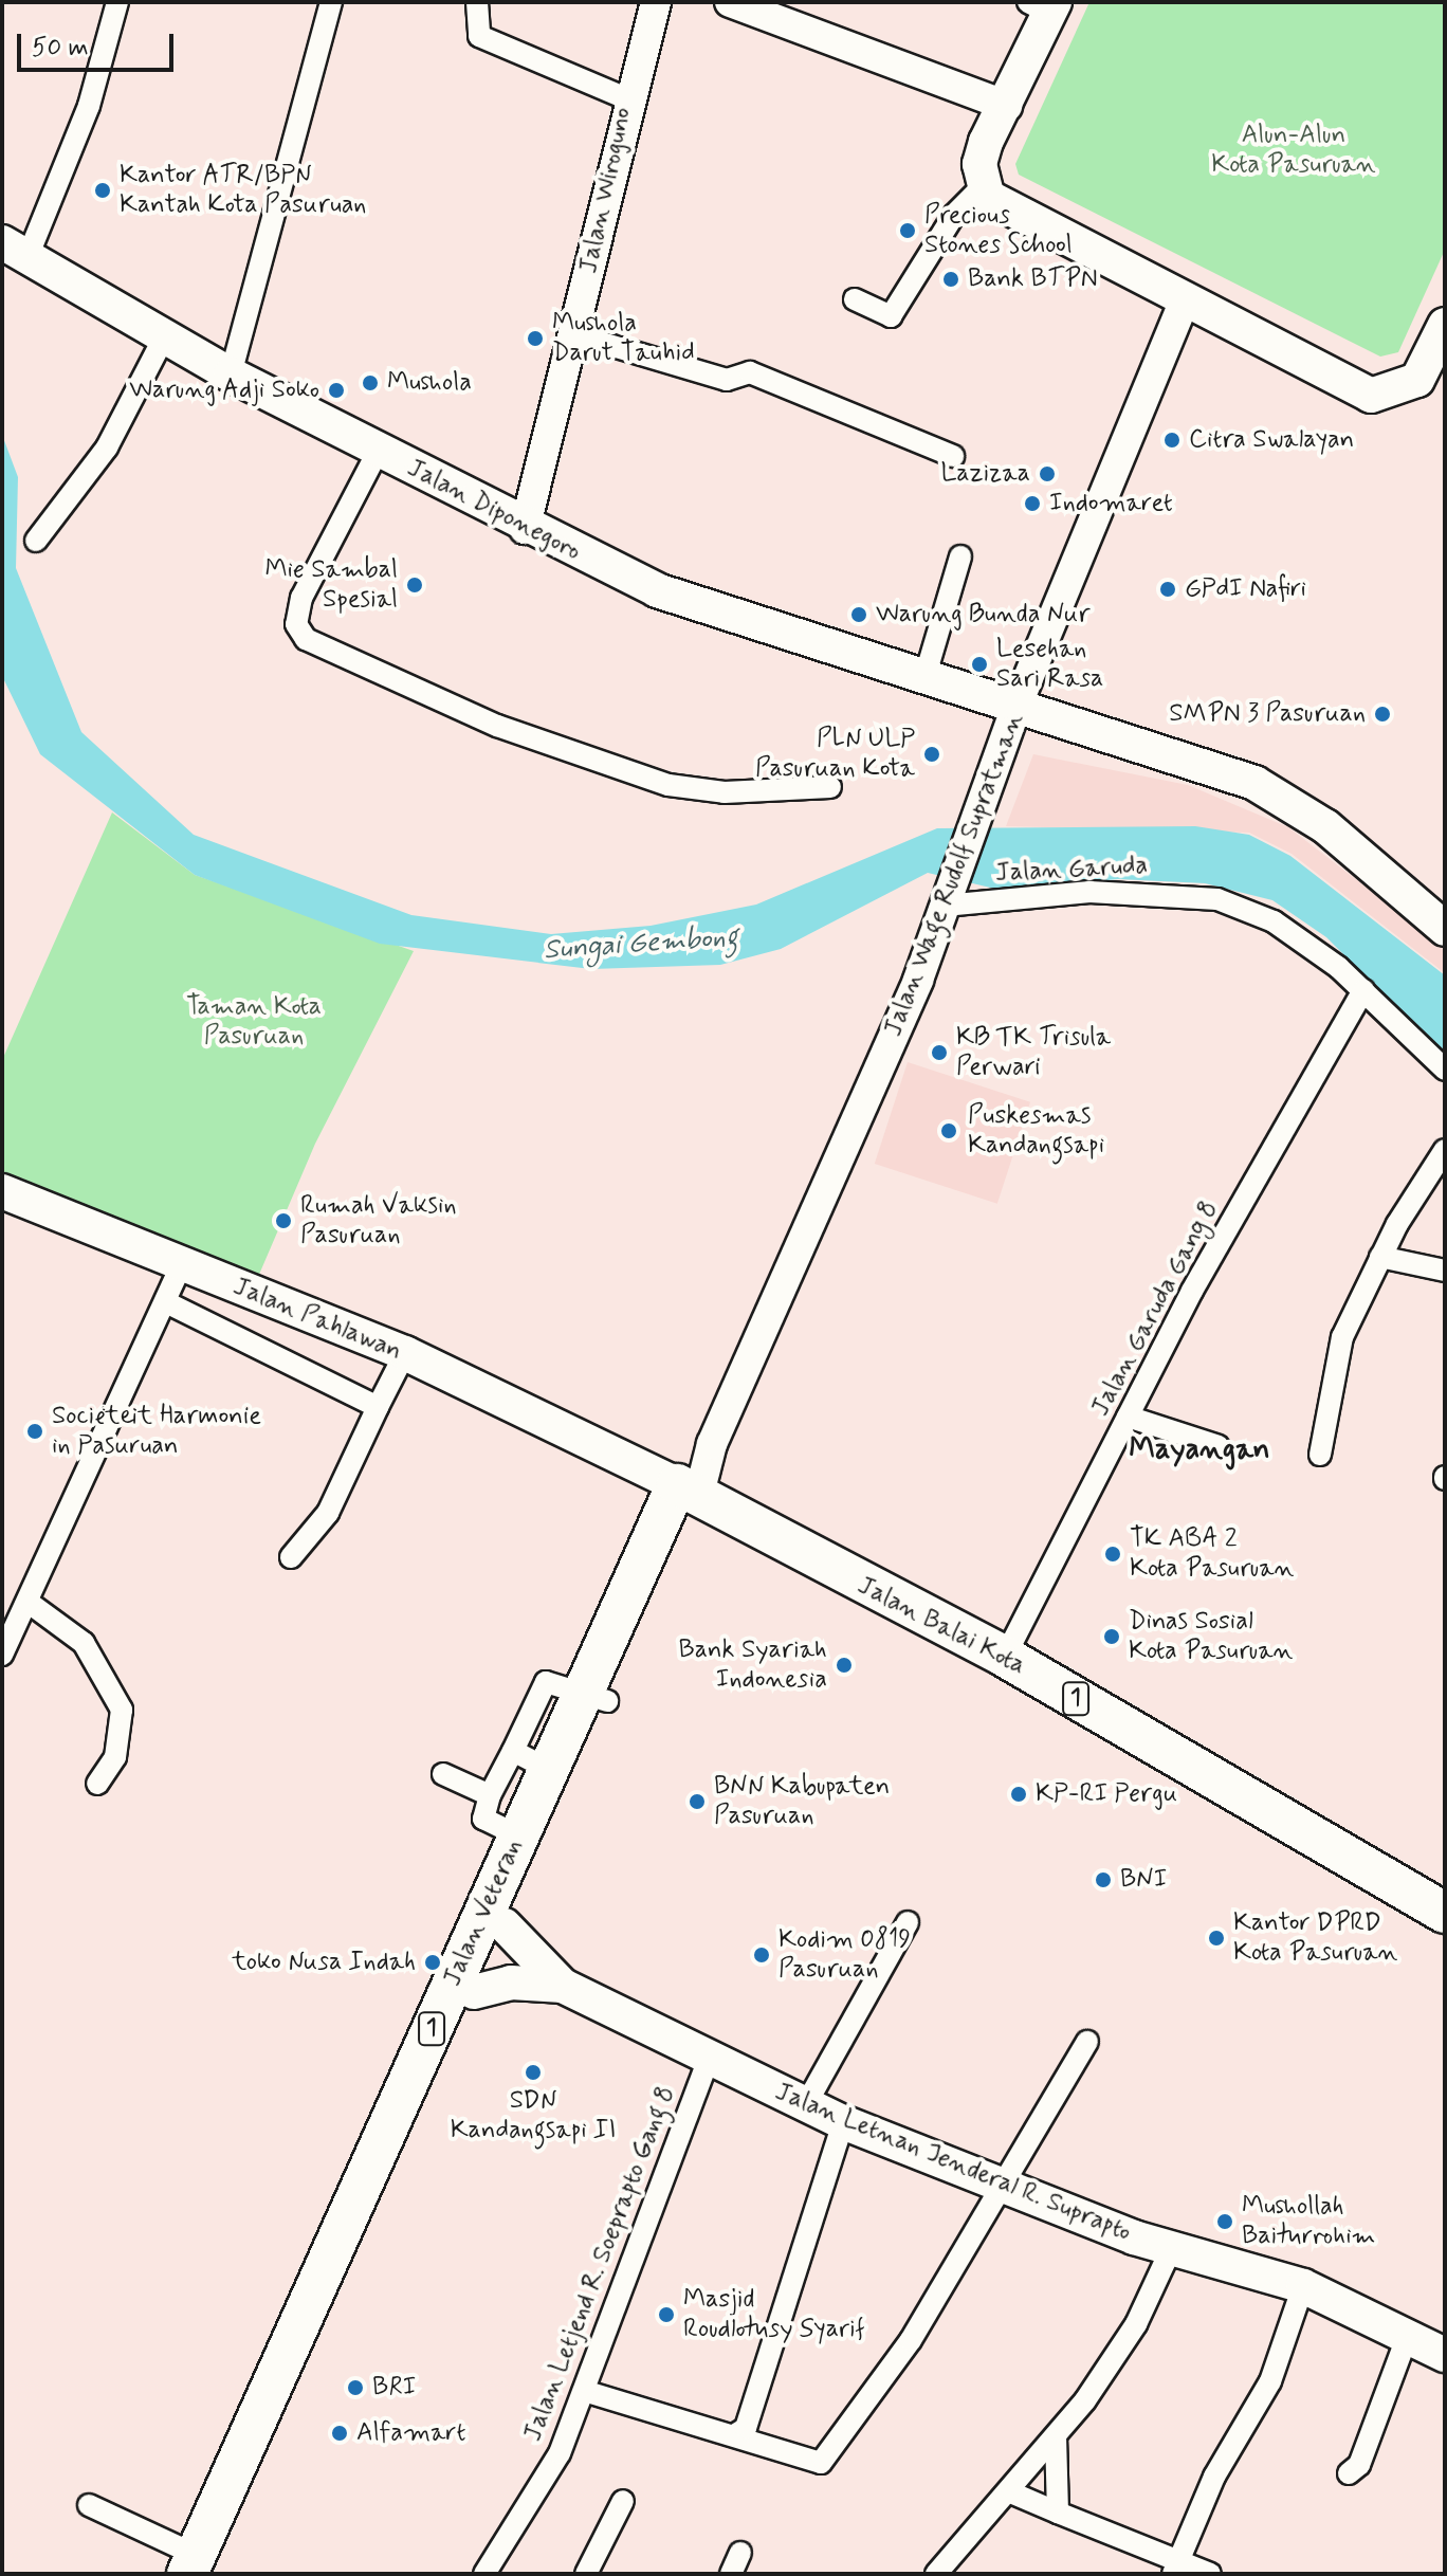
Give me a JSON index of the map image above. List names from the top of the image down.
{
  "streets": {
    "highway": ["Jalan Balai Kota", "1", "Jalan Veteran"],
    "main road": [
      "Jalan Wiroguno",
      "Jalan Diponegoro",
      "Jalan Wage Rudolf Supratman",
      "Jalan Pahlawan",
      "Jalan Letnan Jenderal R. Suprapto"
    ],
    "street": ["Jalan Garuda", "Jalan Garuda Gang 8", "Jalan Letjend R. Soeprapto Gang 8"]
  },
  "crossings": [
    ["Jalan Wiroguno", "Jalan Diponegoro"],
    ["Jalan Diponegoro", "Jalan Wage Rudolf Supratman"],
    ["Jalan Garuda", "Jalan Wage Rudolf Supratman"],
    ["Jalan Garuda", "Jalan Garuda Gang 8"],
    ["Jalan Wage Rudolf Supratman", "Jalan Pahlawan"],
    ["Jalan Wage Rudolf Supratman", "Jalan Balai Kota"],
    ["Jalan Wage Rudolf Supratman", "Jalan Veteran"],
    ["Jalan Garuda Gang 8", "Jalan Balai Kota"],
    ["Jalan Pahlawan", "Jalan Balai Kota"],
    ["Jalan Pahlawan", "Jalan Veteran"],
    ["Jalan Balai Kota", "Jalan Veteran"],
    ["1", "Jalan Veteran"],
    ["1", "Jalan Letnan Jenderal R. Suprapto"],
    ["Jalan Letnan Jenderal R. Suprapto", "Jalan Letjend R. Soeprapto Gang 8"]
  ],
  "districts": ["Mayangan"],
  "water": ["Sungai Gembong"],
  "parks": ["Alun-Alun Kota Pasuruan", "Taman Kota Pasuruan"],
  "places": [
    "Kantor ATR/BPN Kantah Kota Pasuruan",
    "Precious Stones School",
    "Bank BTPN",
    "Mushola Darut Tauhid",
    "Mushola",
    "Warung Adji Soko",
    "Citra Swalayan",
    "Lazizaa",
    "Indomaret",
    "Mie Sambal Spesial",
    "GPdI Nafiri",
    "Warung Bunda Nur",
    "Lesehan Sari Rasa",
    "SMPN 3 Pasuruan",
    "PLN ULP Pasuruan Kota",
    "KB TK Trisula Perwari",
    "Puskesmas Kandangsapi",
    "Rumah Vaksin Pasuruan",
    "Sociëteit Harmonie in Pasuruan",
    "TK ABA 2 Kota Pasuruan",
    "Dinas Sosial Kota Pasuruan",
    "Bank Syariah Indonesia",
    "KP-RI Pergu",
    "BNN Kabupaten Pasuruan",
    "BNI",
    "Kantor DPRD Kota Pasuruan",
    "Kodim 0819 Pasuruan",
    "toko Nusa Indah",
    "SDN Kandangsapi II",
    "Mushollah Baiturrohim",
    "Masjid Roudlotusy Syarif",
    "BRI",
    "Alfamart"
  ],
  "scale_bar": "50 m"
}
